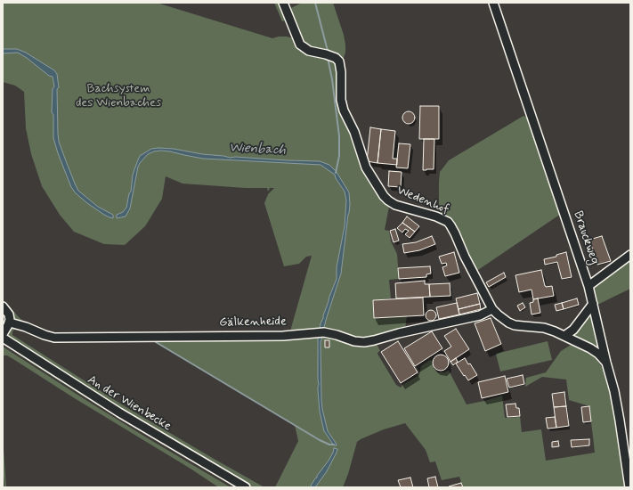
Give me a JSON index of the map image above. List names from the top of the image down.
{
  "streets": {
    "street": [
      "Wedenhof",
      "Brauckweg",
      "Gälkenheide",
      "An der Wienbecke"
    ]
  },
  "crossings": [
    ["Wedenhof", "Brauckweg"],
    ["Wedenhof", "Gälkenheide"]
  ],
  "water": ["Wienbach"],
  "parks": ["Bachsystem des Wienbaches"]
}
